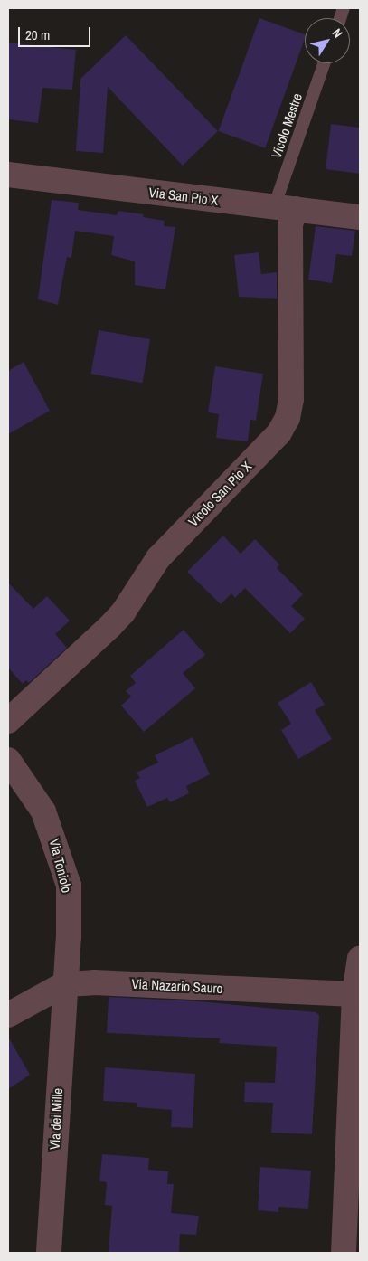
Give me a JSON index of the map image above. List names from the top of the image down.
{
  "streets": {
    "street": [
      "Via San Pio X",
      "Vicolo San Pio X",
      "Via Toniolo",
      "Via Nazario Sauro",
      "Via dei Mille"
    ],
    "lane": ["Vicolo Mestre"]
  },
  "crossings": [
    ["Vicolo Mestre", "Via San Pio X"],
    ["Vicolo Mestre", "Vicolo San Pio X"],
    ["Via San Pio X", "Vicolo San Pio X"],
    ["Via Toniolo", "Via Nazario Sauro"],
    ["Via Toniolo", "Via dei Mille"],
    ["Via Nazario Sauro", "Via dei Mille"]
  ],
  "scale_bar": "20 m",
  "north": "top right"
}
